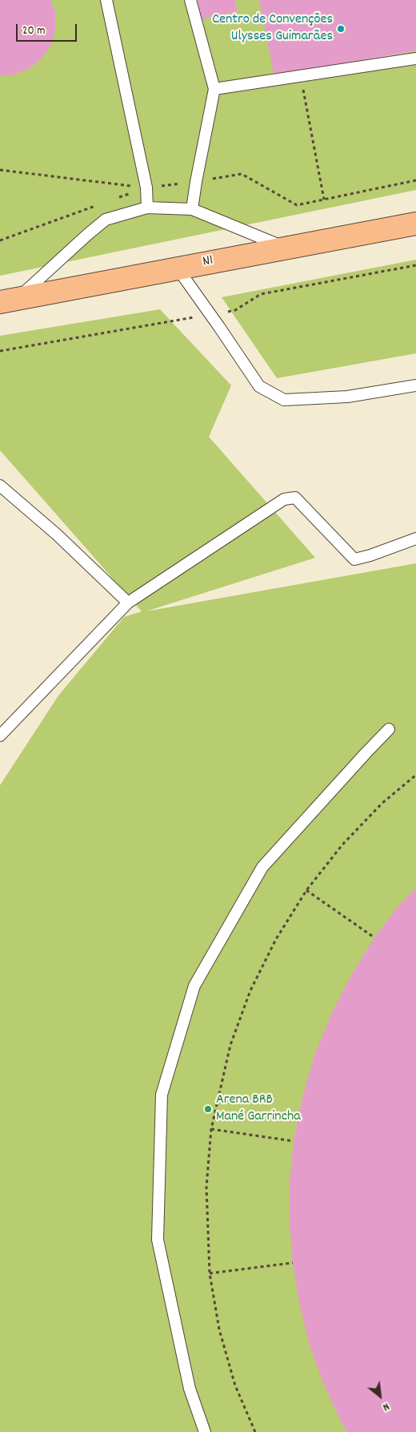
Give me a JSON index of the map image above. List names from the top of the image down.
{
  "streets": {
    "highway": ["N1"]
  },
  "places": ["Centro de Convenções Ulysses Guimarães", "Arena BRB Mané Garrincha"],
  "scale_bar": "20 m",
  "north": "bottom right"
}
